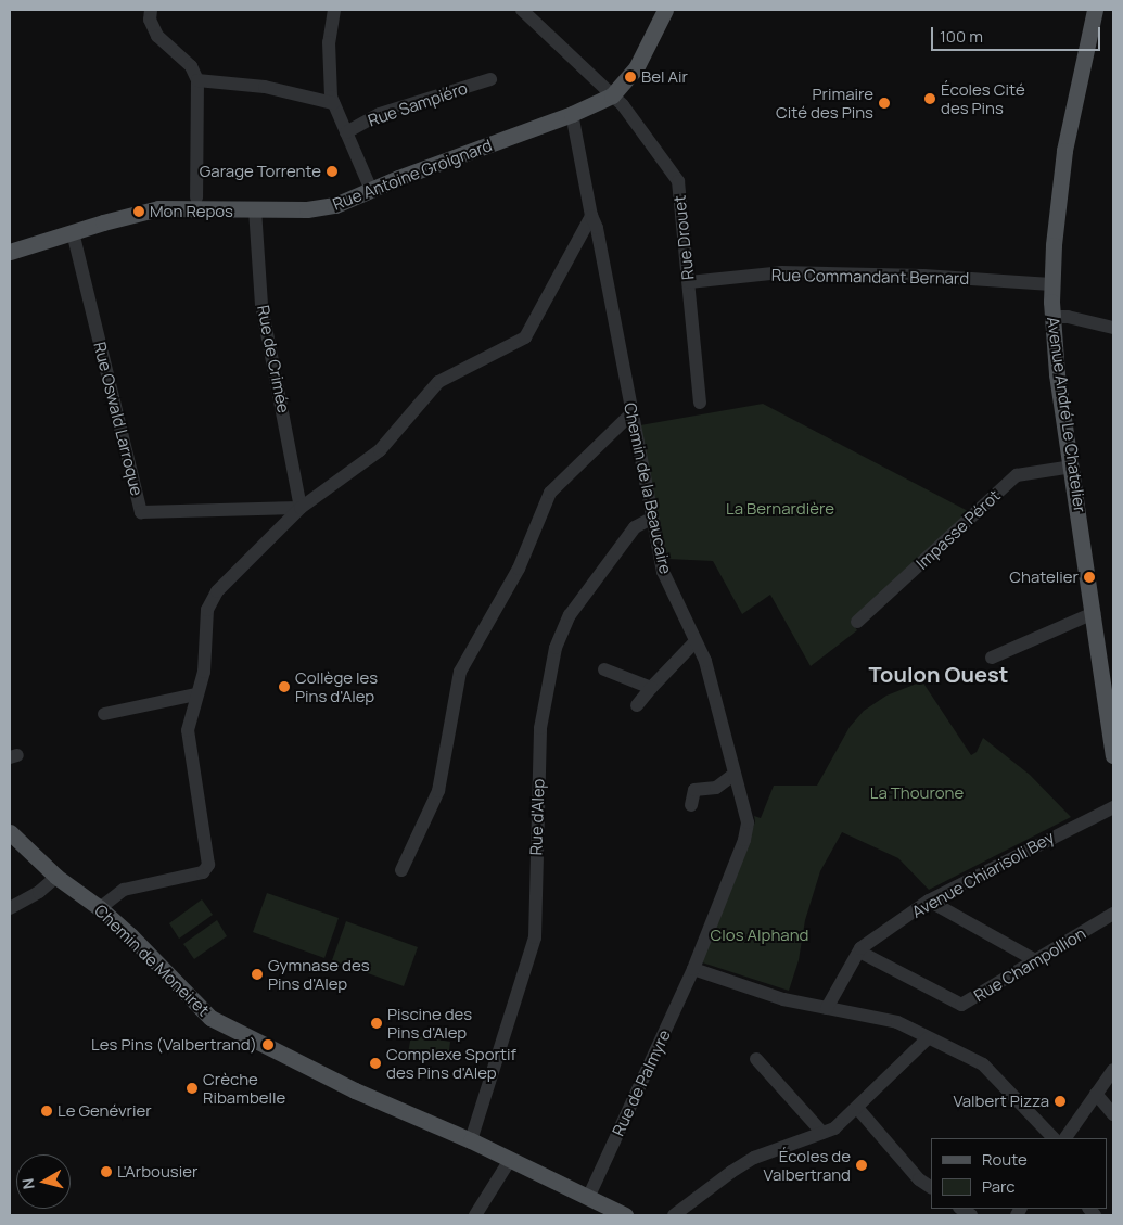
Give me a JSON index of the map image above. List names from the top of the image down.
{
  "streets": {
    "main road": ["Rue Antoine Groignard", "Avenue André Le Chatelier", "Chemin de Moneiret"],
    "street": [
      "Rue Sampiéro",
      "Rue Drouet",
      "Rue Commandant Bernard",
      "Rue de Crimée",
      "Rue Oswald Larroque",
      "Chemin de la Beaucaire",
      "Impasse Pérot",
      "Rue d'Alep",
      "Avenue Chiarisoli Bey",
      "Rue Champollion",
      "Rue de Palmyre"
    ]
  },
  "crossings": [
    ["Rue Antoine Groignard", "Rue Drouet"],
    ["Rue Antoine Groignard", "Rue de Crimée"],
    ["Rue Antoine Groignard", "Rue Oswald Larroque"],
    ["Rue Antoine Groignard", "Chemin de la Beaucaire"],
    ["Rue Drouet", "Rue Commandant Bernard"],
    ["Rue Commandant Bernard", "Avenue André Le Chatelier"],
    ["Rue de Crimée", "Rue Oswald Larroque"],
    ["Avenue André Le Chatelier", "Impasse Pérot"],
    ["Chemin de la Beaucaire", "Rue d'Alep"],
    ["Chemin de la Beaucaire", "Rue de Palmyre"],
    ["Rue d'Alep", "Chemin de Moneiret"],
    ["Avenue Chiarisoli Bey", "Rue Champollion"],
    ["Chemin de Moneiret", "Rue de Palmyre"]
  ],
  "districts": ["Toulon Ouest"],
  "parks": ["La Bernardière", "La Thourone", "Clos Alphand"],
  "places": [
    "Bel Air",
    "Écoles Cité des Pins",
    "Primaire Cité des Pins",
    "Garage Torrente",
    "Mon Repos",
    "Chatelier",
    "Collège les Pins d'Alep",
    "Gymnase des Pins d'Alep",
    "Piscine des Pins d'Alep",
    "Les Pins (Valbertrand)",
    "Complexe Sportif des Pins d'Alep",
    "Crèche Ribambelle",
    "Valbert Pizza",
    "Le Genévrier",
    "Écoles de Valbertrand",
    "L'Arbousier"
  ],
  "legend": ["Route", "Parc"],
  "scale_bar": "100 m",
  "north": "left"
}
